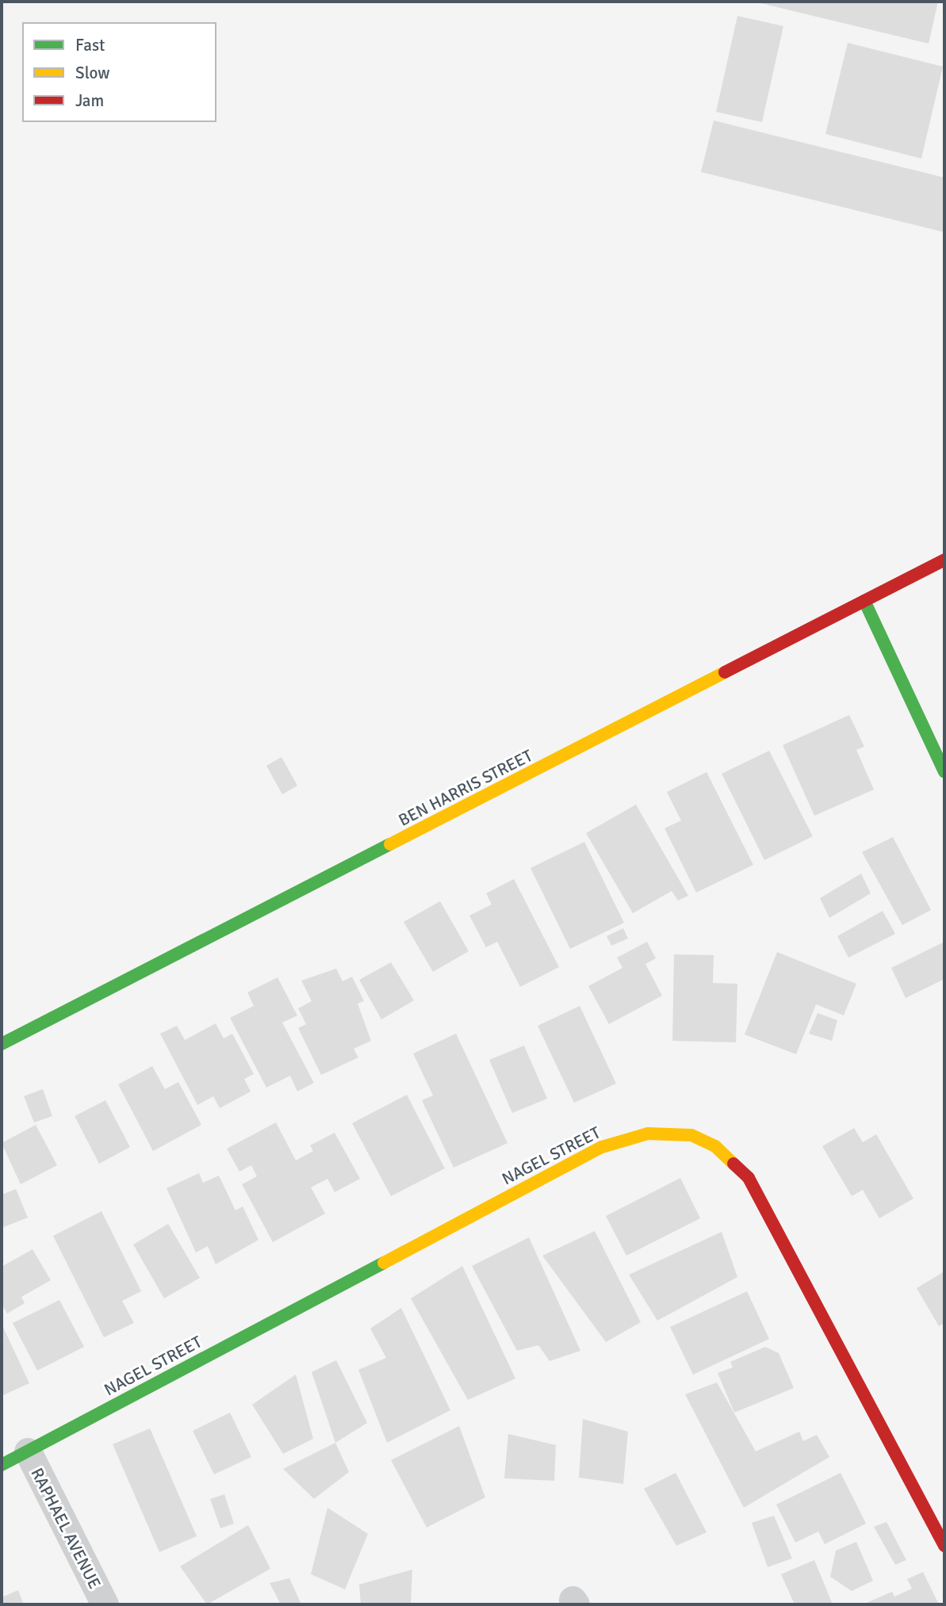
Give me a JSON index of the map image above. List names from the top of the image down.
{
  "streets": {
    "street": ["BEN HARRIS STREET", "NAGEL STREET", "RAPHAEL AVENUE"]
  },
  "crossings": [
    ["NAGEL STREET", "RAPHAEL AVENUE"]
  ],
  "legend": ["Fast", "Slow", "Jam"]
}
